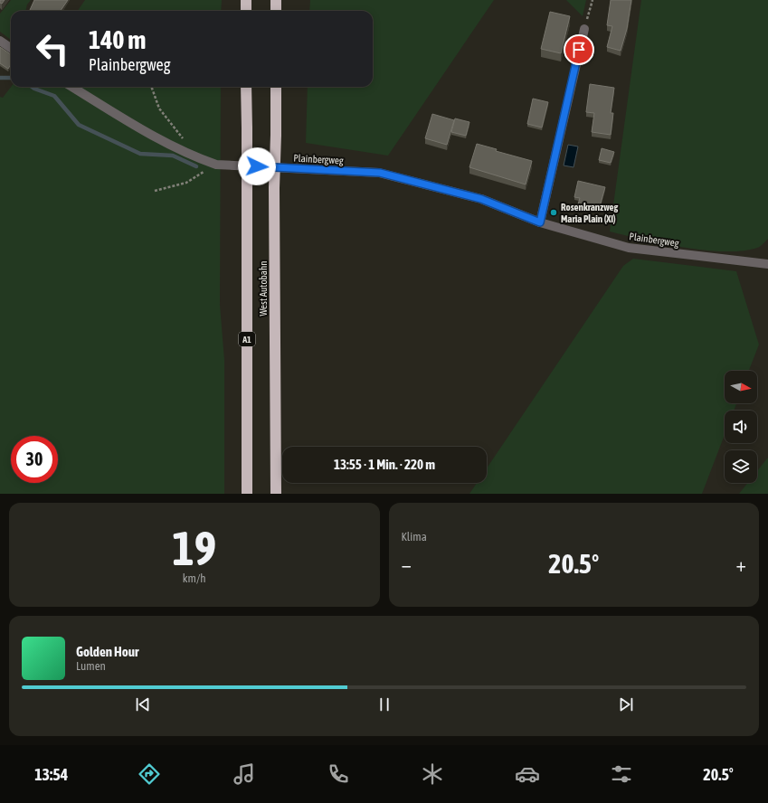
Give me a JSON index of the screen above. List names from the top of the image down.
{
  "streets": {
    "highway": ["West Autobahn", "A1"],
    "street": ["Plainbergweg"]
  },
  "places": ["Rosenkranzweg Maria Plain (XI)"],
  "north": "right",
  "page": {
    "turn": ["140 m", "Plainbergweg"],
    "limit": "30",
    "trip": "13:55 · 1 Min. · 220 m",
    "tile": [
      ["19", "km/h"],
      "Klima"
    ],
    "heat": ["−", "20.5°", "+"],
    "song": ["Golden Hour", "Lumen"],
    "tabs": ["13:54", "20.5°"]
  }
}
